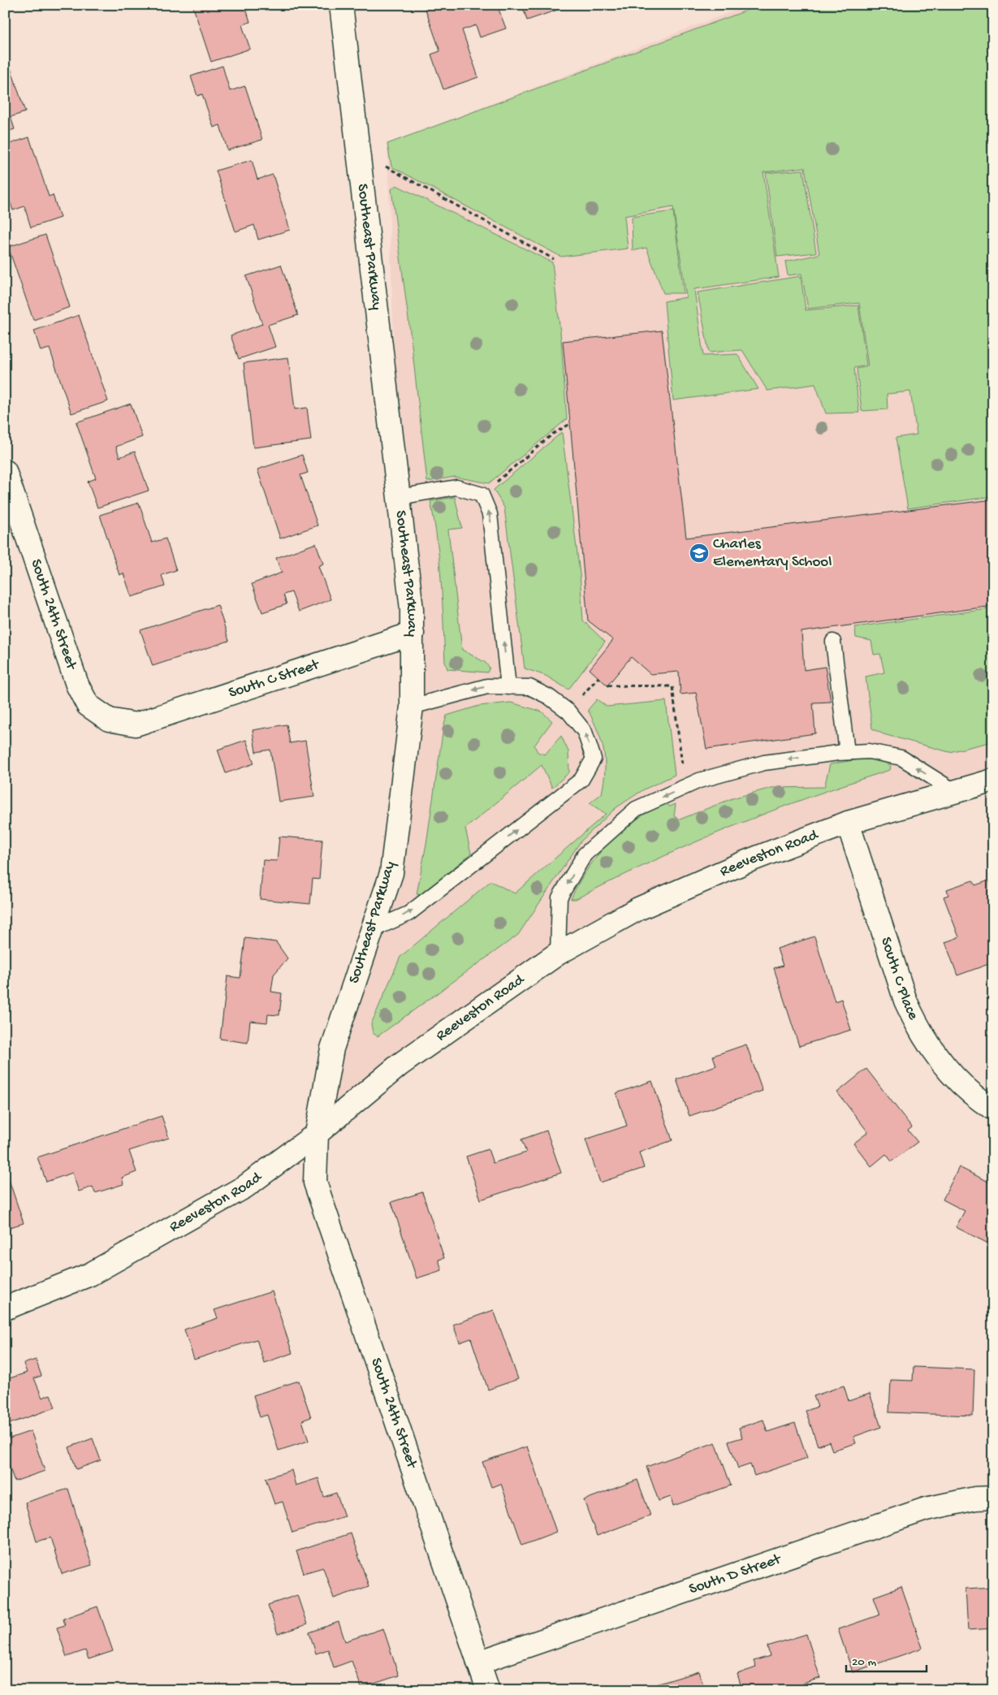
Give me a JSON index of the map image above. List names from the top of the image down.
{
  "streets": {
    "street": [
      "Southeast Parkway",
      "South 24th Street",
      "South C Street",
      "Reeveston Road",
      "South C Place",
      "South D Street"
    ]
  },
  "crossings": [
    ["Southeast Parkway", "South 24th Street"],
    ["Southeast Parkway", "South C Street"],
    ["Southeast Parkway", "Reeveston Road"],
    ["South 24th Street", "South C Street"],
    ["South 24th Street", "Reeveston Road"],
    ["South 24th Street", "South D Street"],
    ["Reeveston Road", "South C Place"]
  ],
  "places": {
    "school or university": ["Charles Elementary School"]
  },
  "scale_bar": "20 m"
}
